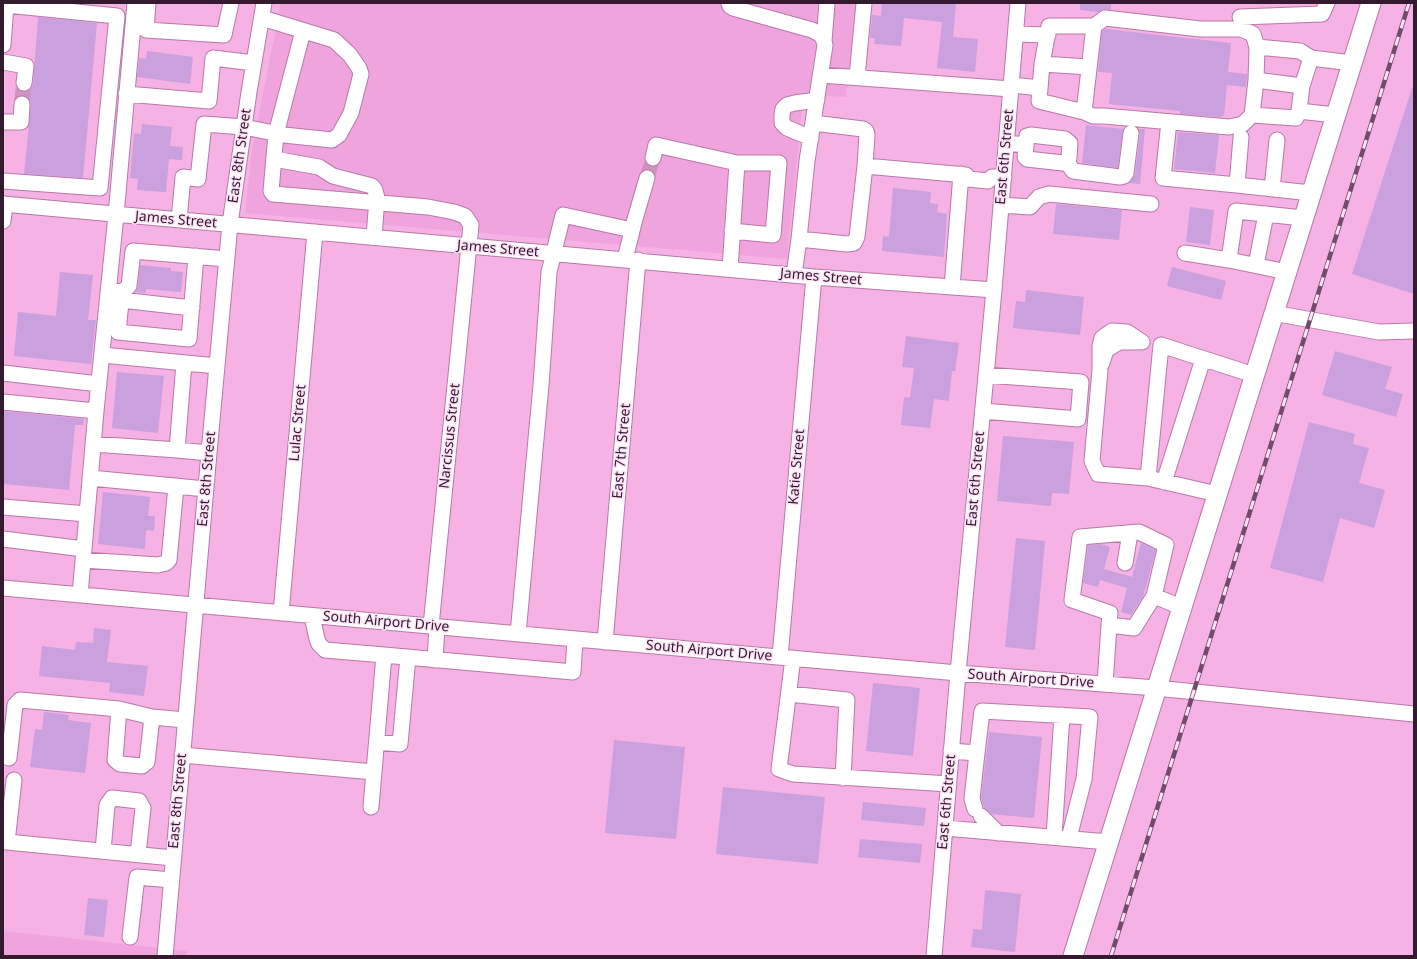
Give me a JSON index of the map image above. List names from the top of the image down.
{
  "streets": {
    "street": [
      "East 8th Street",
      "East 6th Street",
      "James Street",
      "Lulac Street",
      "Narcissus Street",
      "East 7th Street",
      "Katie Street",
      "South Airport Drive"
    ]
  },
  "crossings": [
    ["East 8th Street", "James Street"],
    ["East 8th Street", "South Airport Drive"],
    ["East 6th Street", "James Street"],
    ["East 6th Street", "South Airport Drive"],
    ["James Street", "Lulac Street"],
    ["James Street", "Narcissus Street"],
    ["James Street", "East 7th Street"],
    ["James Street", "Katie Street"],
    ["Lulac Street", "South Airport Drive"],
    ["Narcissus Street", "South Airport Drive"],
    ["East 7th Street", "South Airport Drive"],
    ["Katie Street", "South Airport Drive"]
  ]
}
